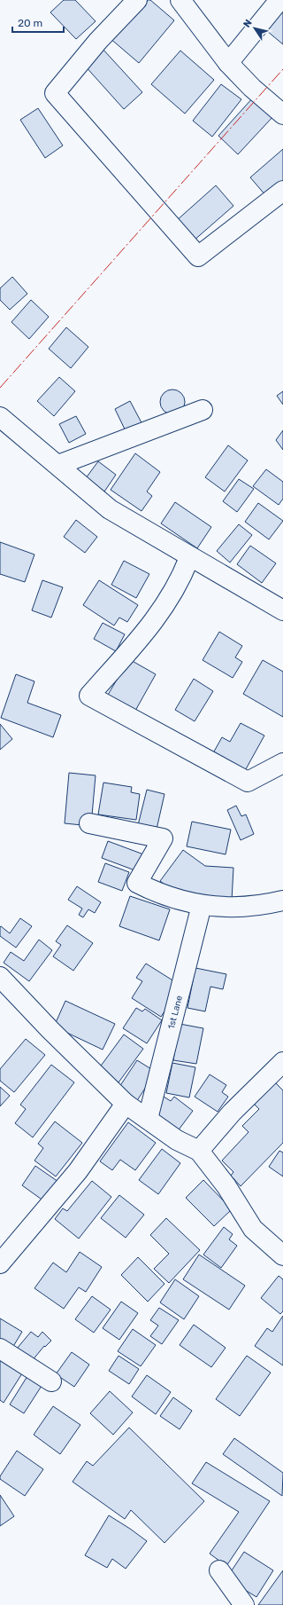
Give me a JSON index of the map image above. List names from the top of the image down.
{
  "streets": {
    "street": ["1st Lane"]
  },
  "scale_bar": "20 m",
  "north": "top left"
}
